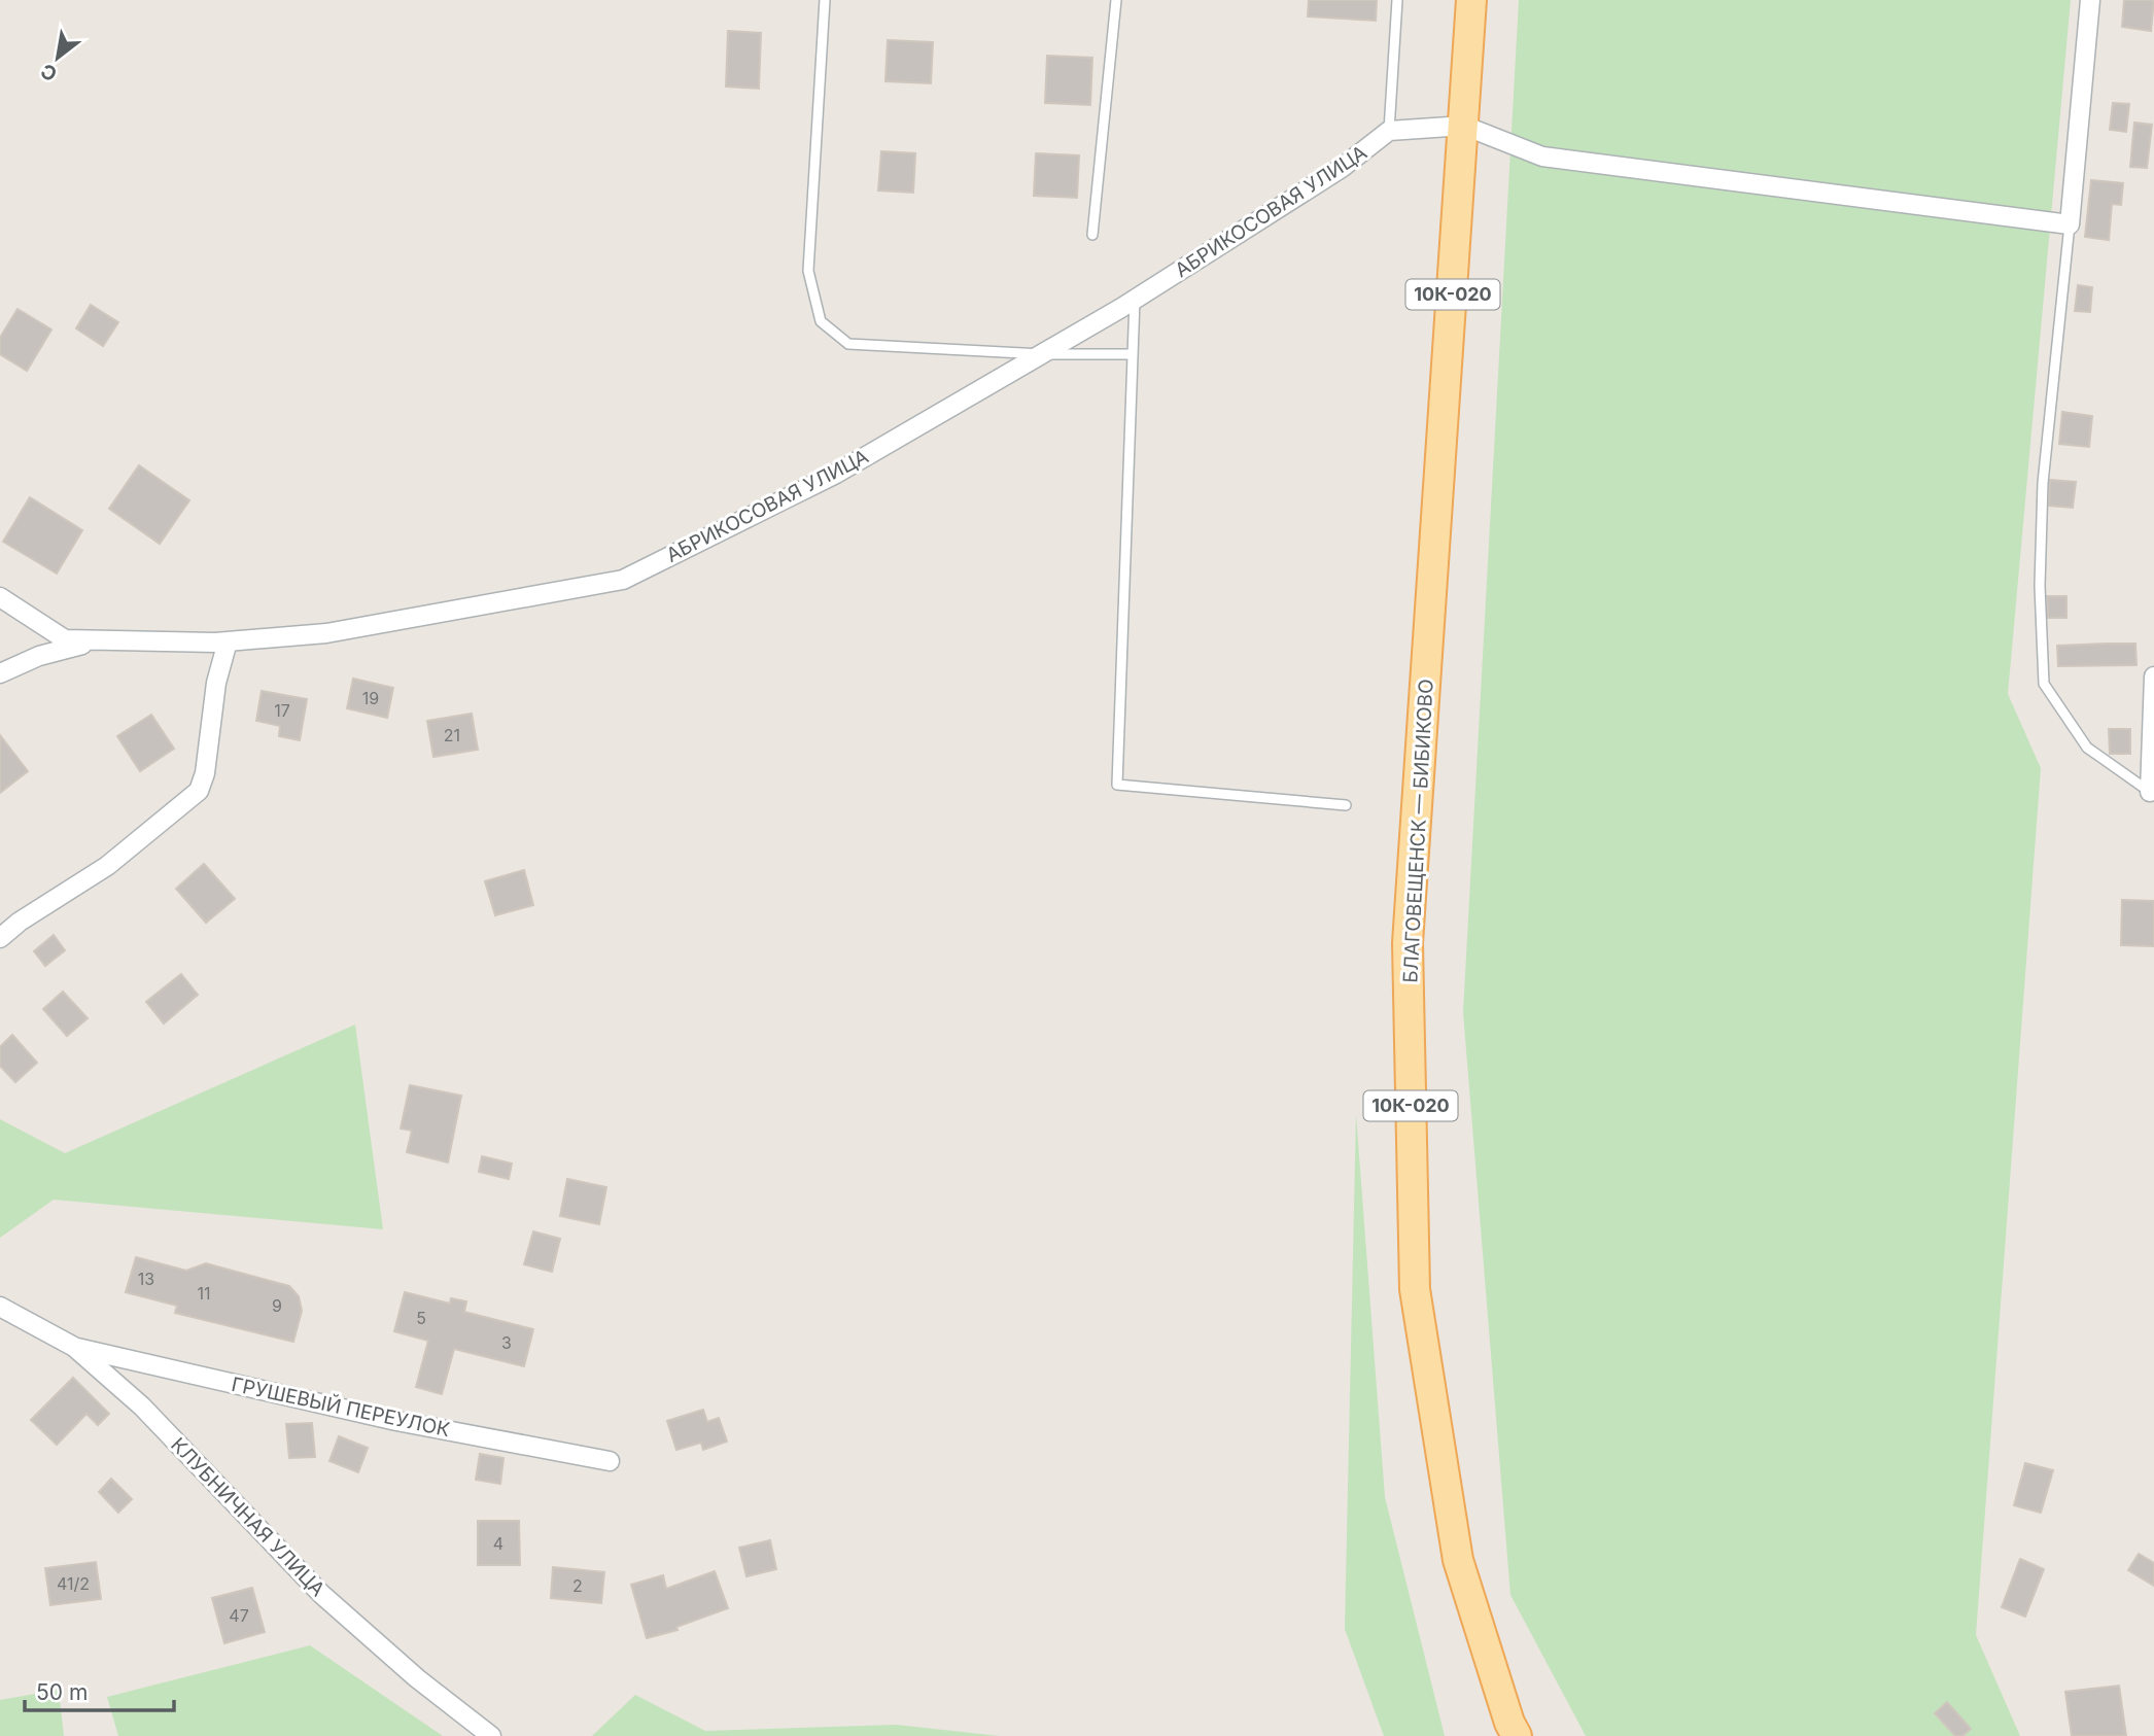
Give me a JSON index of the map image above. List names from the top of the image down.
{
  "streets": {
    "main road": ["10К-020", "БЛАГОВЕЩЕНСК — БИБИКОВО"],
    "street": ["АБРИКОСОВАЯ УЛИЦА", "ГРУШЕВЫЙ ПЕРЕУЛОК", "КЛУБНИЧНАЯ УЛИЦА"]
  },
  "crossings": [
    ["ГРУШЕВЫЙ ПЕРЕУЛОК", "КЛУБНИЧНАЯ УЛИЦА"]
  ],
  "house_numbers": [
    "19",
    "17",
    "21",
    "13",
    "11",
    "9",
    "5",
    "3",
    "4",
    "41/2",
    "2",
    "47"
  ],
  "scale_bar": "50 m",
  "north": "bottom left"
}
